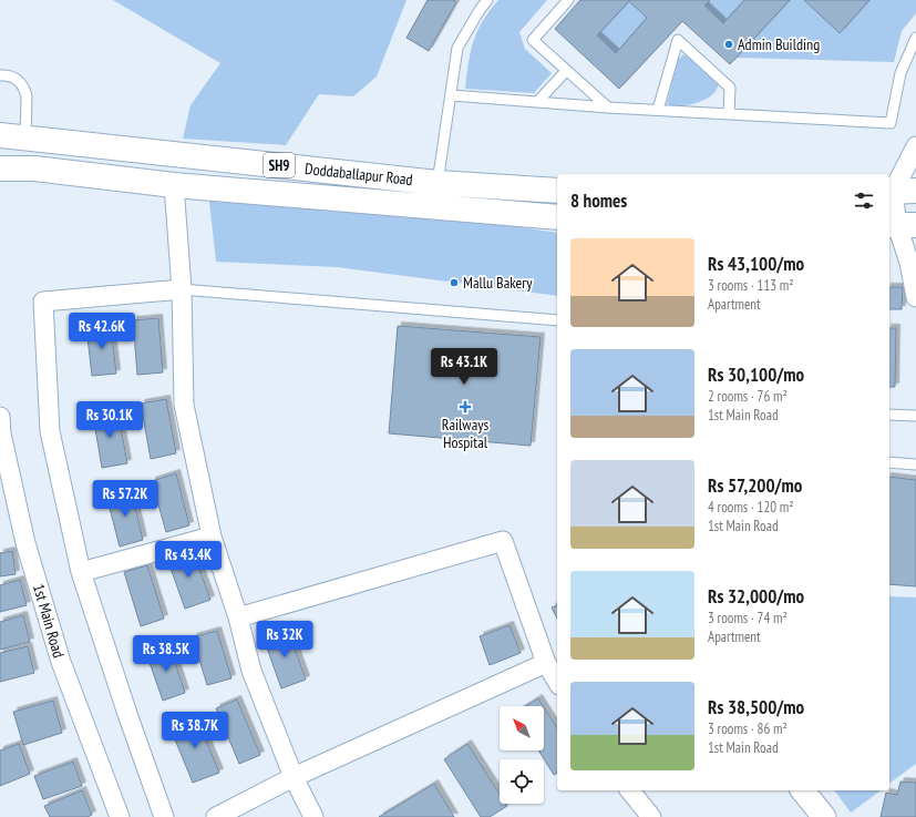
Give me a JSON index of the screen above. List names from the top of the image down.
{
  "streets": {
    "main road": ["SH9", "Doddaballapur Road"],
    "street": ["1st Main Road"]
  },
  "places": {
    "other": ["Admin Building", "Mallu Bakery"],
    "health": ["Railways Hospital"]
  },
  "north": "top left",
  "page": {
    "heading": "8 homes",
    "list": [
      {
        "name": "Rs 43,100/mo",
        "note": "3 rooms · 113 m² · Apartment"
      },
      {
        "name": "Rs 30,100/mo",
        "note": "2 rooms · 76 m² · 1st Main Road"
      },
      {
        "name": "Rs 57,200/mo",
        "note": "4 rooms · 120 m² · 1st Main Road"
      },
      {
        "name": "Rs 32,000/mo",
        "note": "3 rooms · 74 m² · Apartment"
      },
      {
        "name": "Rs 38,500/mo",
        "note": "3 rooms · 86 m² · 1st Main Road"
      }
    ],
    "price": [
      "Rs 42.6K",
      "Rs 43.1K",
      "Rs 30.1K",
      "Rs 57.2K",
      "Rs 43.4K",
      "Rs 32K",
      "Rs 38.5K",
      "Rs 38.7K"
    ]
  }
}
